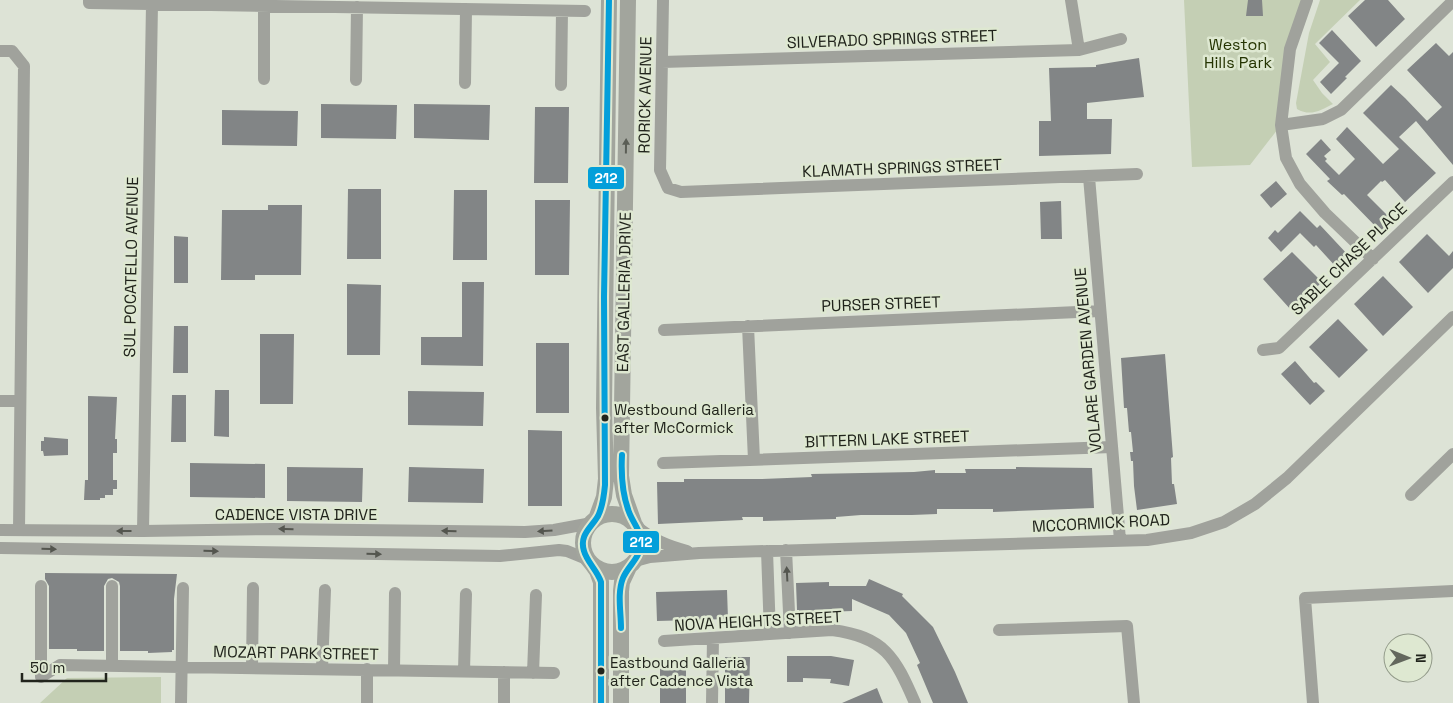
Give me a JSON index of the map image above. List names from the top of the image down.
{
  "streets": {
    "main road": ["EAST GALLERIA DRIVE"],
    "street": [
      "SILVERADO SPRINGS STREET",
      "RORICK AVENUE",
      "KLAMATH SPRINGS STREET",
      "SABLE CHASE PLACE",
      "SUL POCATELLO AVENUE",
      "PURSER STREET",
      "VOLARE GARDEN AVENUE",
      "BITTERN LAKE STREET",
      "CADENCE VISTA DRIVE",
      "MCCORMICK ROAD",
      "NOVA HEIGHTS STREET",
      "MOZART PARK STREET"
    ]
  },
  "crossings": [
    ["SILVERADO SPRINGS STREET", "RORICK AVENUE"],
    ["RORICK AVENUE", "KLAMATH SPRINGS STREET"],
    ["KLAMATH SPRINGS STREET", "VOLARE GARDEN AVENUE"],
    ["SUL POCATELLO AVENUE", "CADENCE VISTA DRIVE"],
    ["EAST GALLERIA DRIVE", "CADENCE VISTA DRIVE"],
    ["EAST GALLERIA DRIVE", "MCCORMICK ROAD"],
    ["PURSER STREET", "VOLARE GARDEN AVENUE"],
    ["VOLARE GARDEN AVENUE", "BITTERN LAKE STREET"],
    ["VOLARE GARDEN AVENUE", "MCCORMICK ROAD"],
    ["CADENCE VISTA DRIVE", "MCCORMICK ROAD"]
  ],
  "parks": ["Weston Hills Park"],
  "places": ["Westbound Galleria after McCormick", "Eastbound Galleria after Cadence Vista"],
  "lines": ["transit line 212"],
  "scale_bar": "50 m",
  "north": "right"
}
